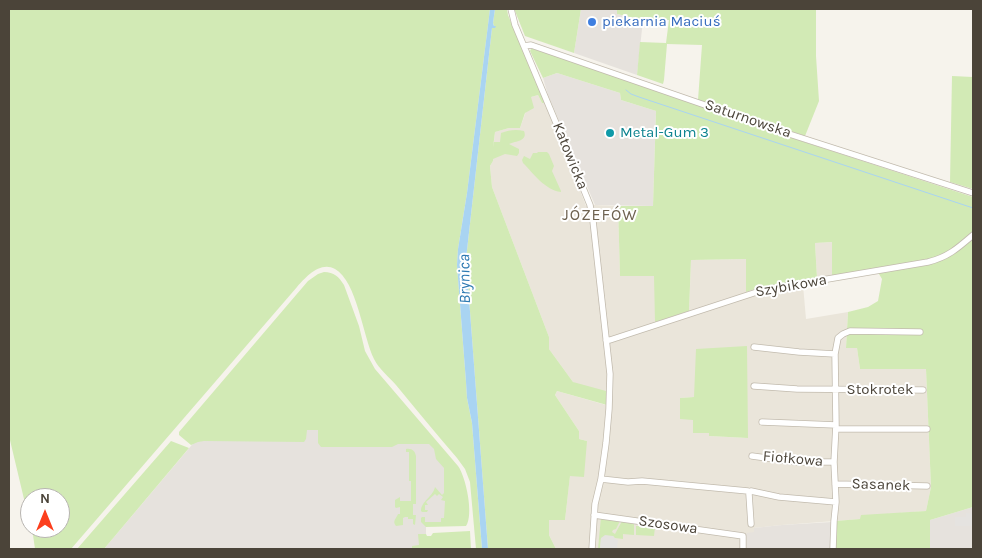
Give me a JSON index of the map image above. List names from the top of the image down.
{
  "streets": {
    "street": [
      "Saturnowska",
      "Katowicka",
      "Szybikowa",
      "Stokrotek",
      "Fiołkowa",
      "Sasanek",
      "Szosowa"
    ]
  },
  "crossings": [
    ["Saturnowska", "Katowicka"],
    ["Katowicka", "Szybikowa"]
  ],
  "districts": ["JÓZEFÓW"],
  "water": ["Brynica"],
  "places": ["piekarnia Maciuś", "Metal-Gum 3"],
  "north": "top"
}
